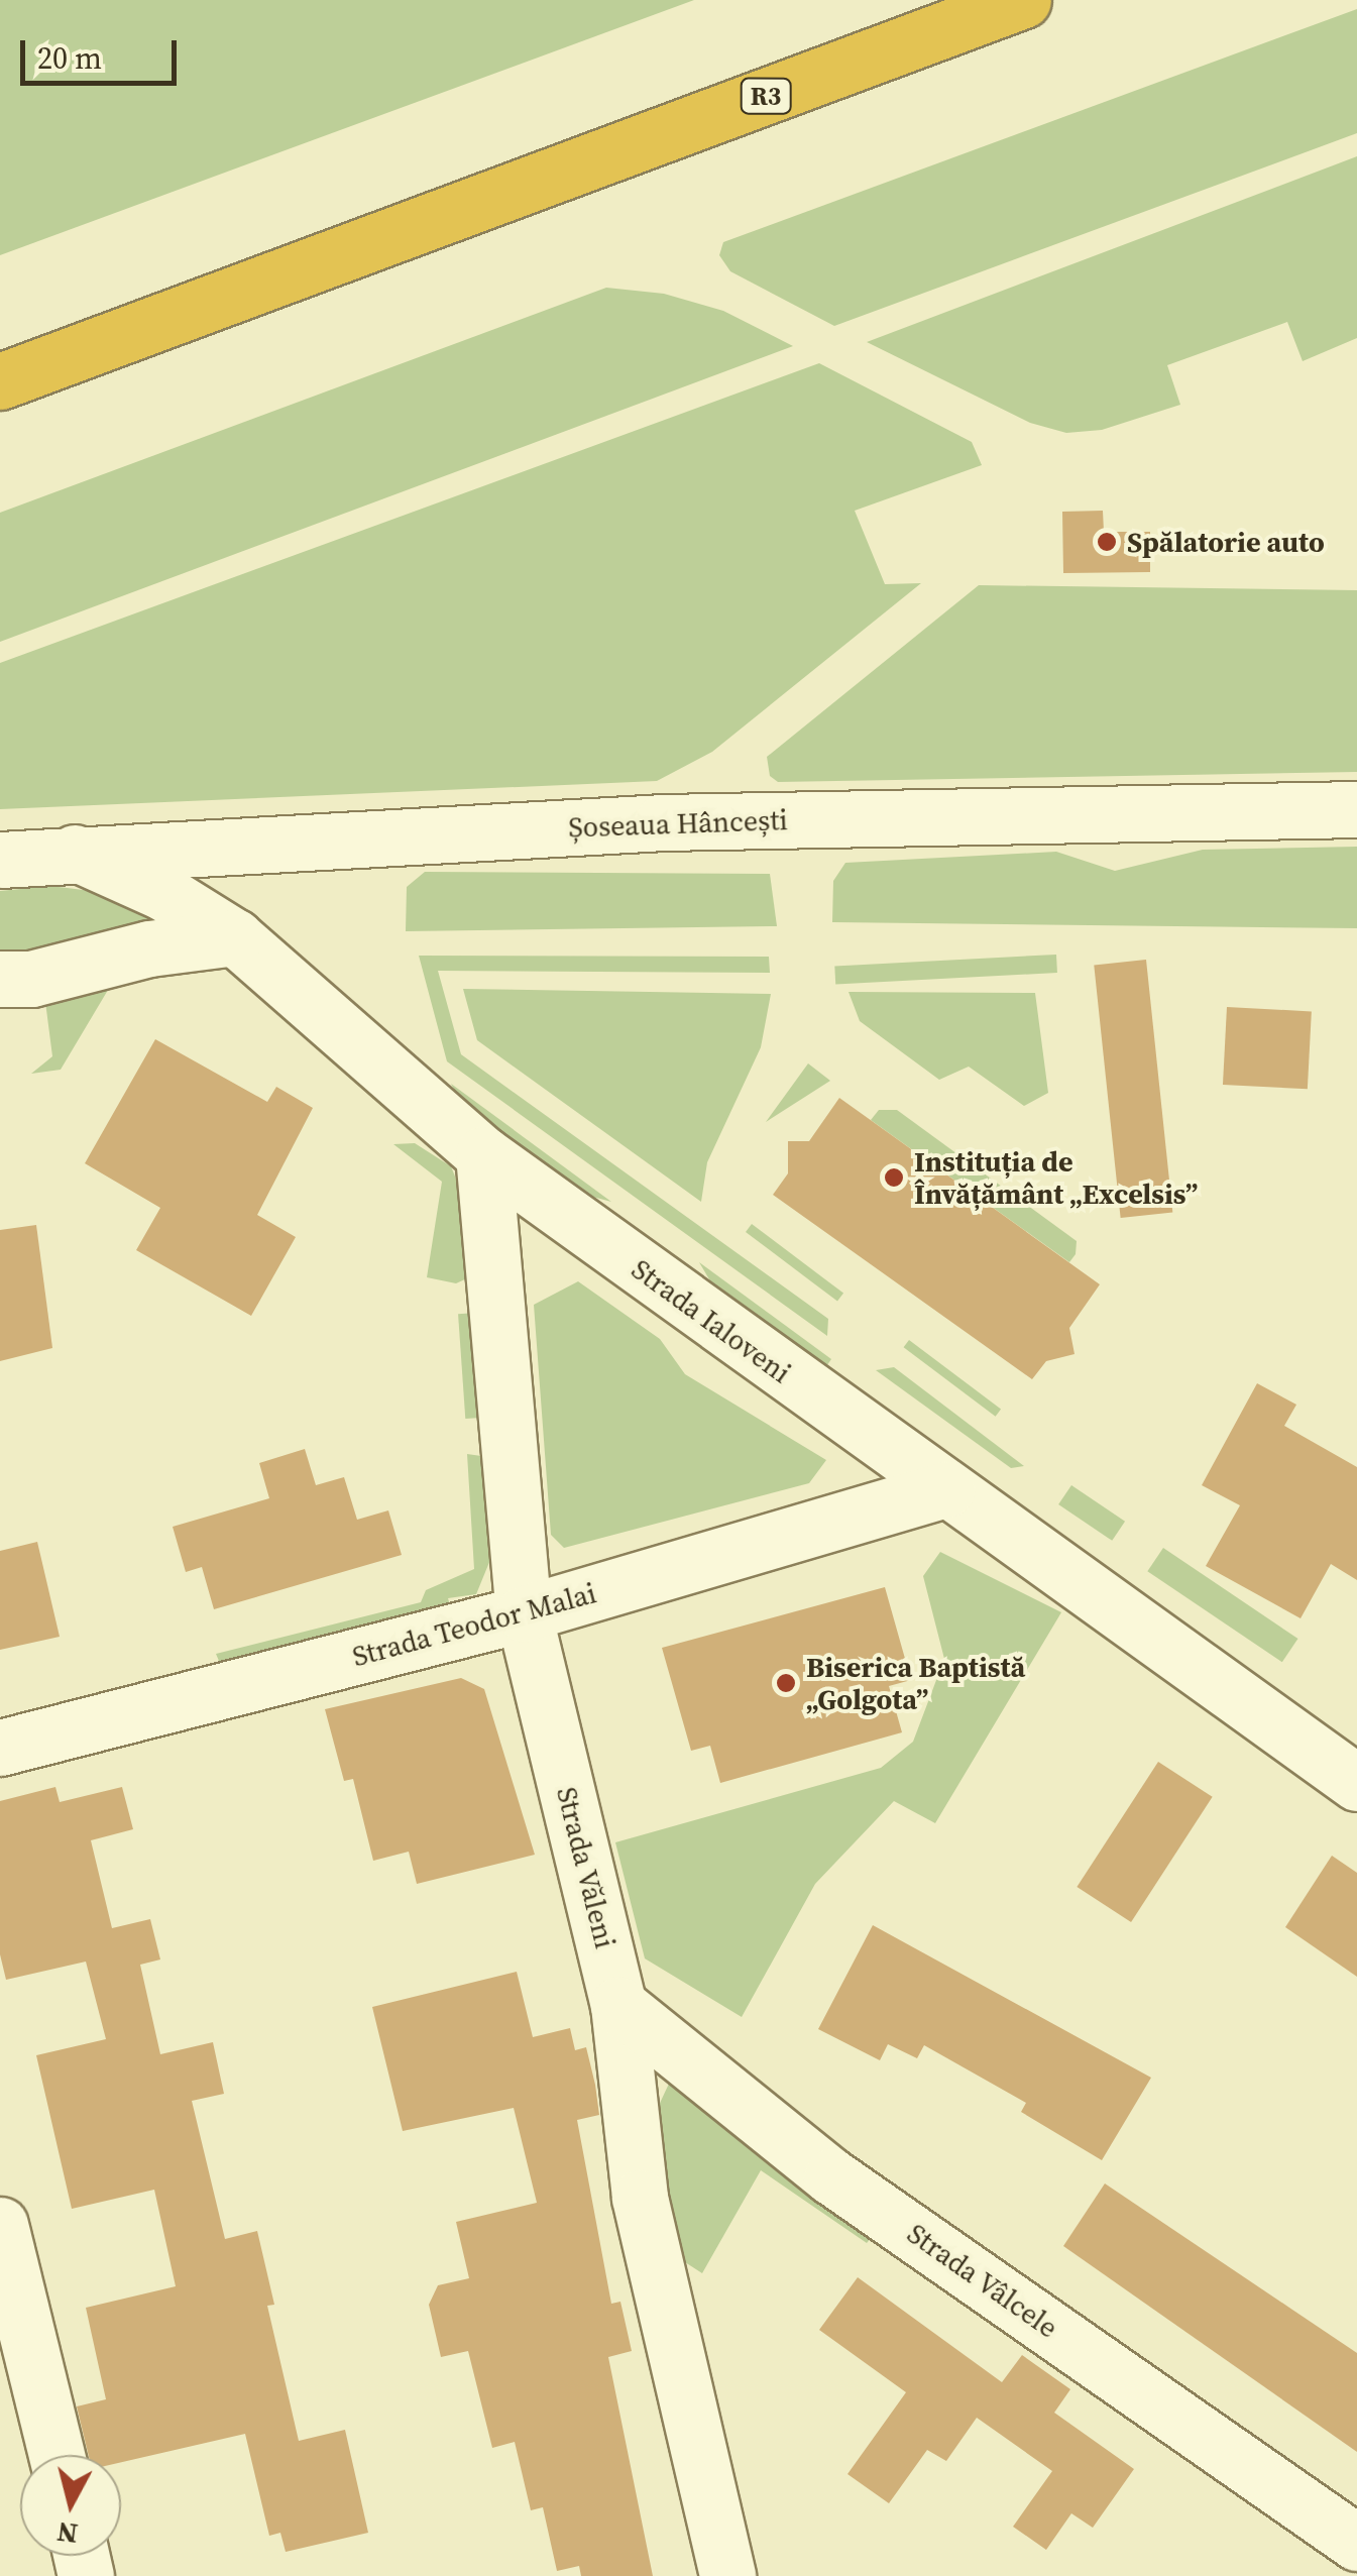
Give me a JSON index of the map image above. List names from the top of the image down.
{
  "streets": {
    "highway": ["R3"],
    "street": [
      "Șoseaua Hâncești",
      "Strada Ialoveni",
      "Strada Teodor Malai",
      "Strada Văleni",
      "Strada Vâlcele"
    ]
  },
  "crossings": [
    ["Șoseaua Hâncești", "Strada Ialoveni"],
    ["Strada Ialoveni", "Strada Teodor Malai"],
    ["Strada Ialoveni", "Strada Văleni"],
    ["Strada Teodor Malai", "Strada Văleni"],
    ["Strada Văleni", "Strada Vâlcele"]
  ],
  "places": ["Spălatorie auto", "Instituția de Învățământ „Excelsis”", "Biserica Baptistă „Golgota”"],
  "scale_bar": "20 m",
  "north": "bottom"
}
